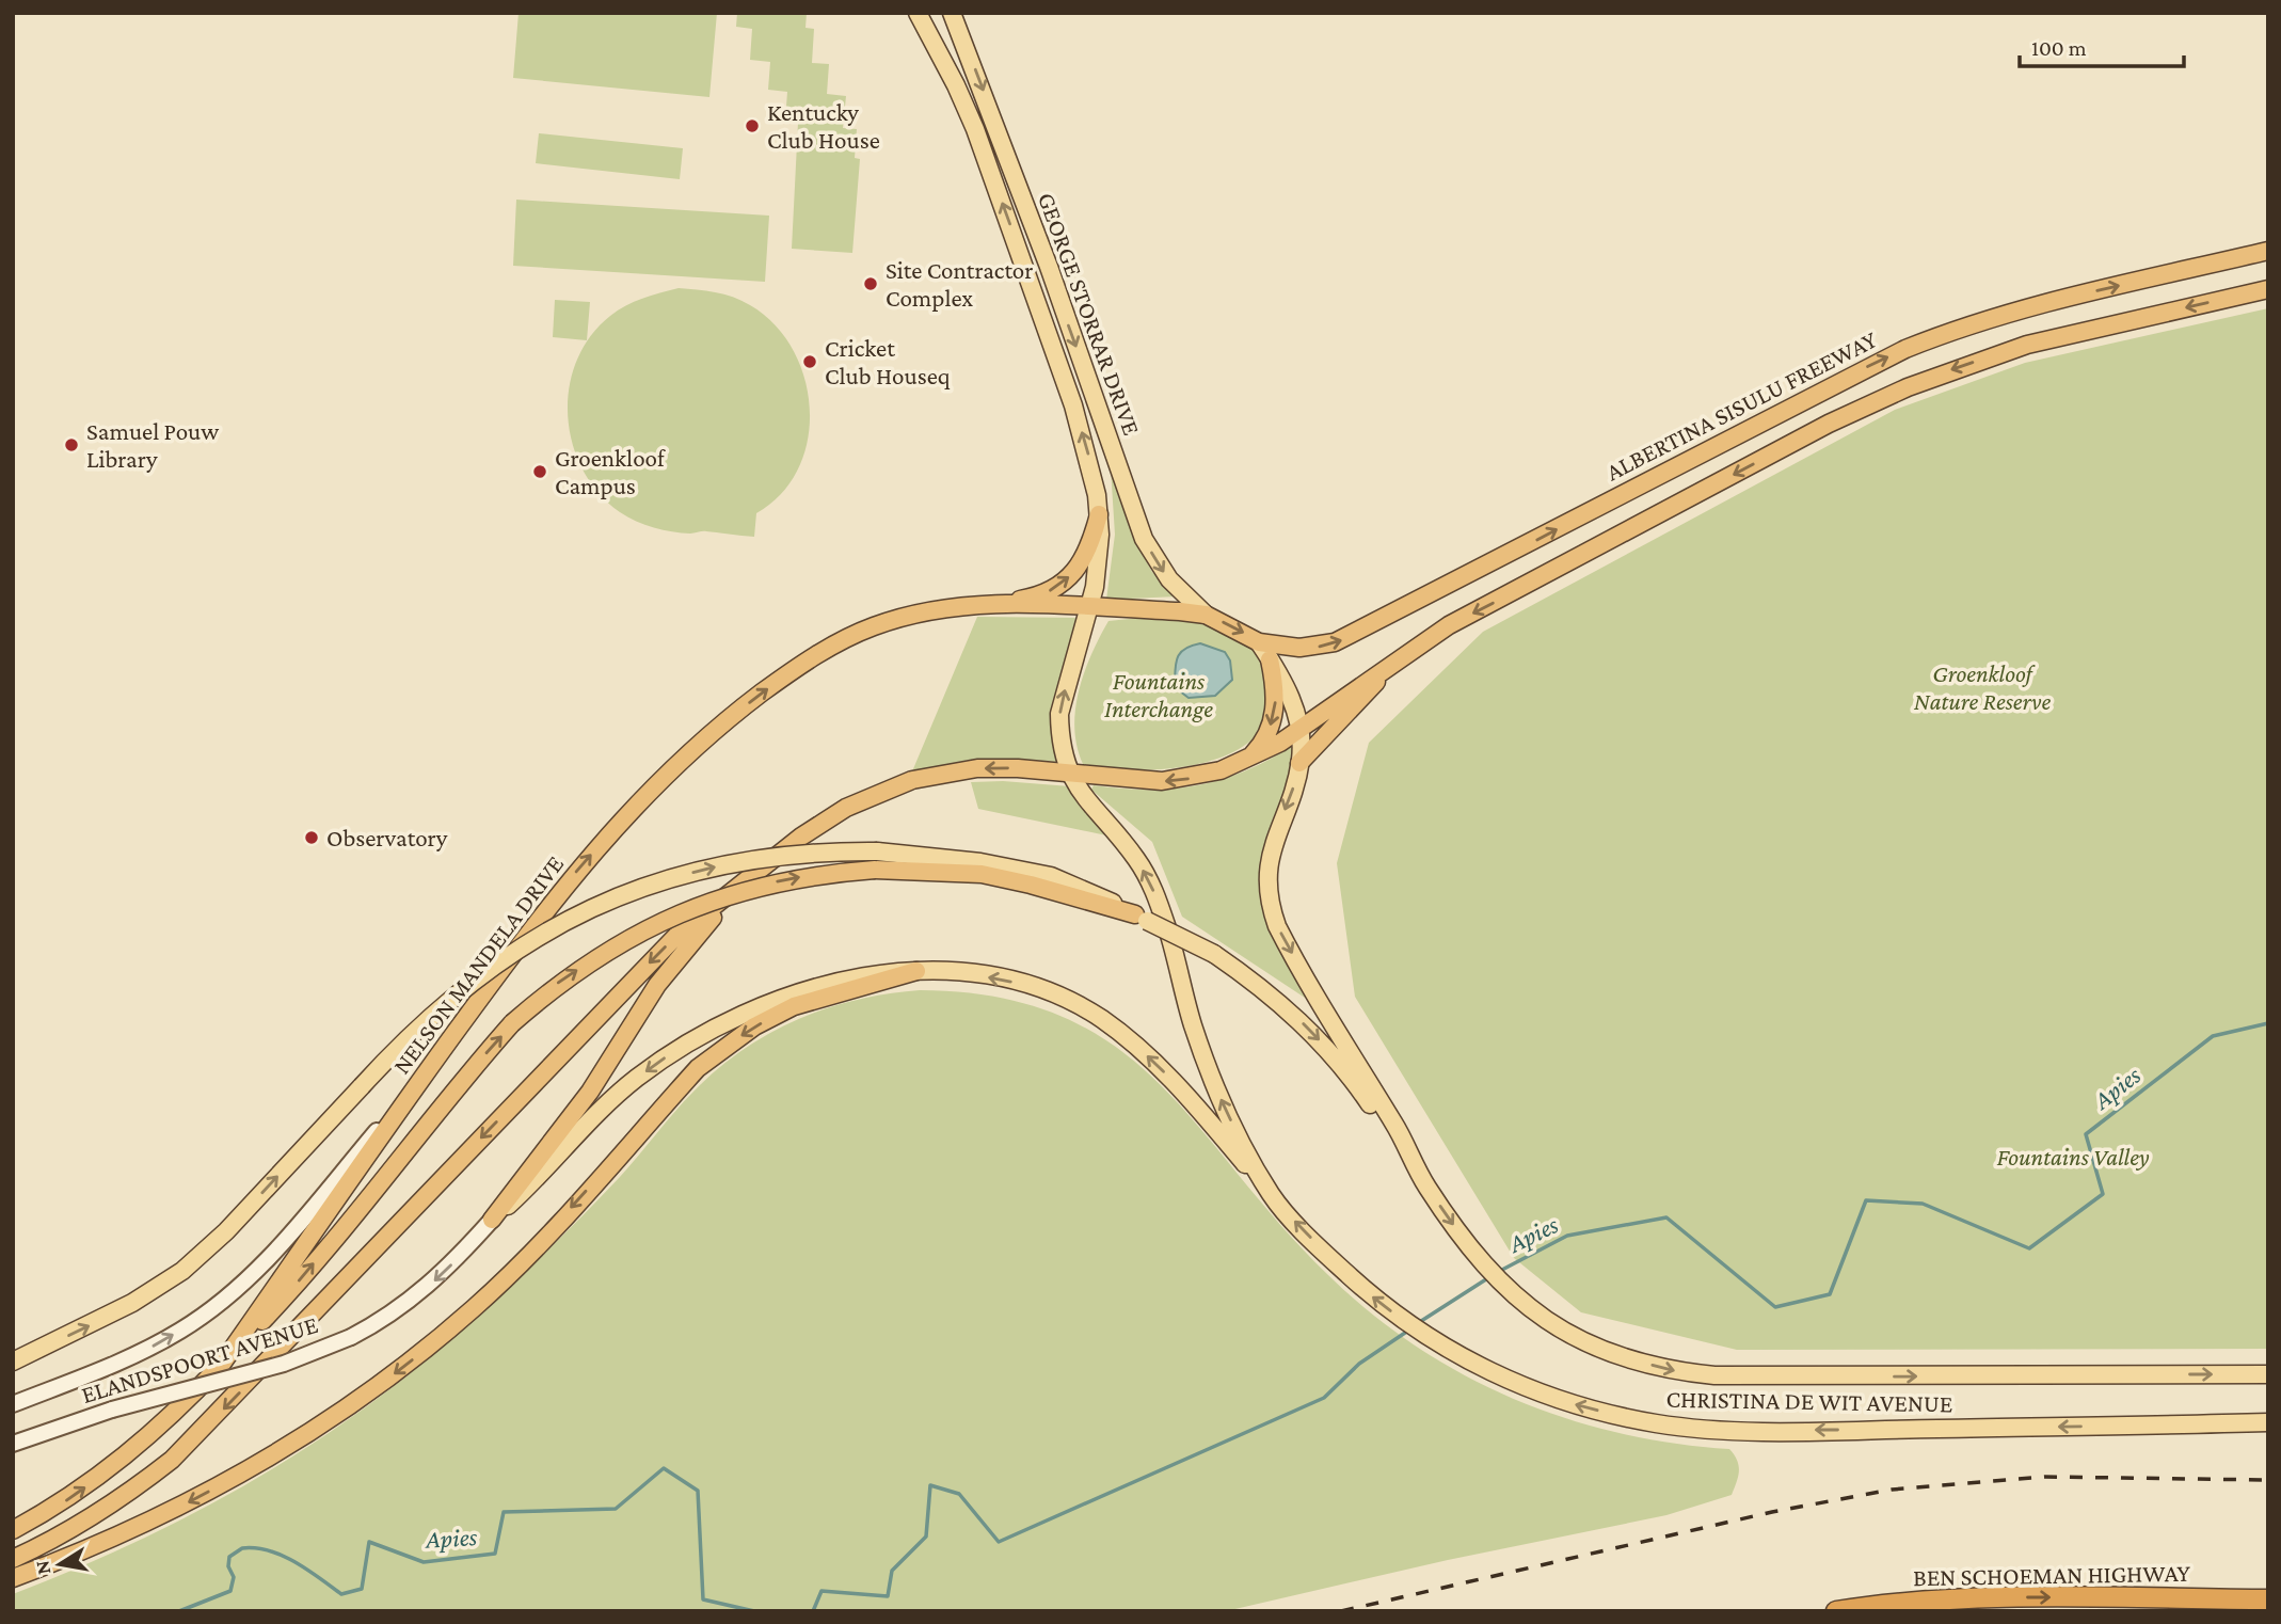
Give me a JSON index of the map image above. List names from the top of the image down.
{
  "streets": {
    "highway": ["ALBERTINA SISULU FREEWAY", "NELSON MANDELA DRIVE", "BEN SCHOEMAN HIGHWAY"],
    "main road": ["GEORGE STORRAR DRIVE", "ELANDSPOORT AVENUE", "CHRISTINA DE WIT AVENUE"]
  },
  "crossings": [
    ["GEORGE STORRAR DRIVE", "ALBERTINA SISULU FREEWAY"],
    ["GEORGE STORRAR DRIVE", "NELSON MANDELA DRIVE"],
    ["GEORGE STORRAR DRIVE", "CHRISTINA DE WIT AVENUE"],
    ["ALBERTINA SISULU FREEWAY", "NELSON MANDELA DRIVE"],
    ["ALBERTINA SISULU FREEWAY", "CHRISTINA DE WIT AVENUE"],
    ["NELSON MANDELA DRIVE", "ELANDSPOORT AVENUE"],
    ["NELSON MANDELA DRIVE", "CHRISTINA DE WIT AVENUE"]
  ],
  "one_way": ["BEN SCHOEMAN HIGHWAY"],
  "water": ["Apies"],
  "parks": ["Groenkloof Nature Reserve", "Fountains Interchange", "Fountains Valley"],
  "places": [
    "Kentucky Club House",
    "Site Contractor Complex",
    "Cricket Club Houseq",
    "Samuel Pouw Library",
    "Groenkloof Campus",
    "Observatory"
  ],
  "scale_bar": "100 m",
  "north": "left"
}
